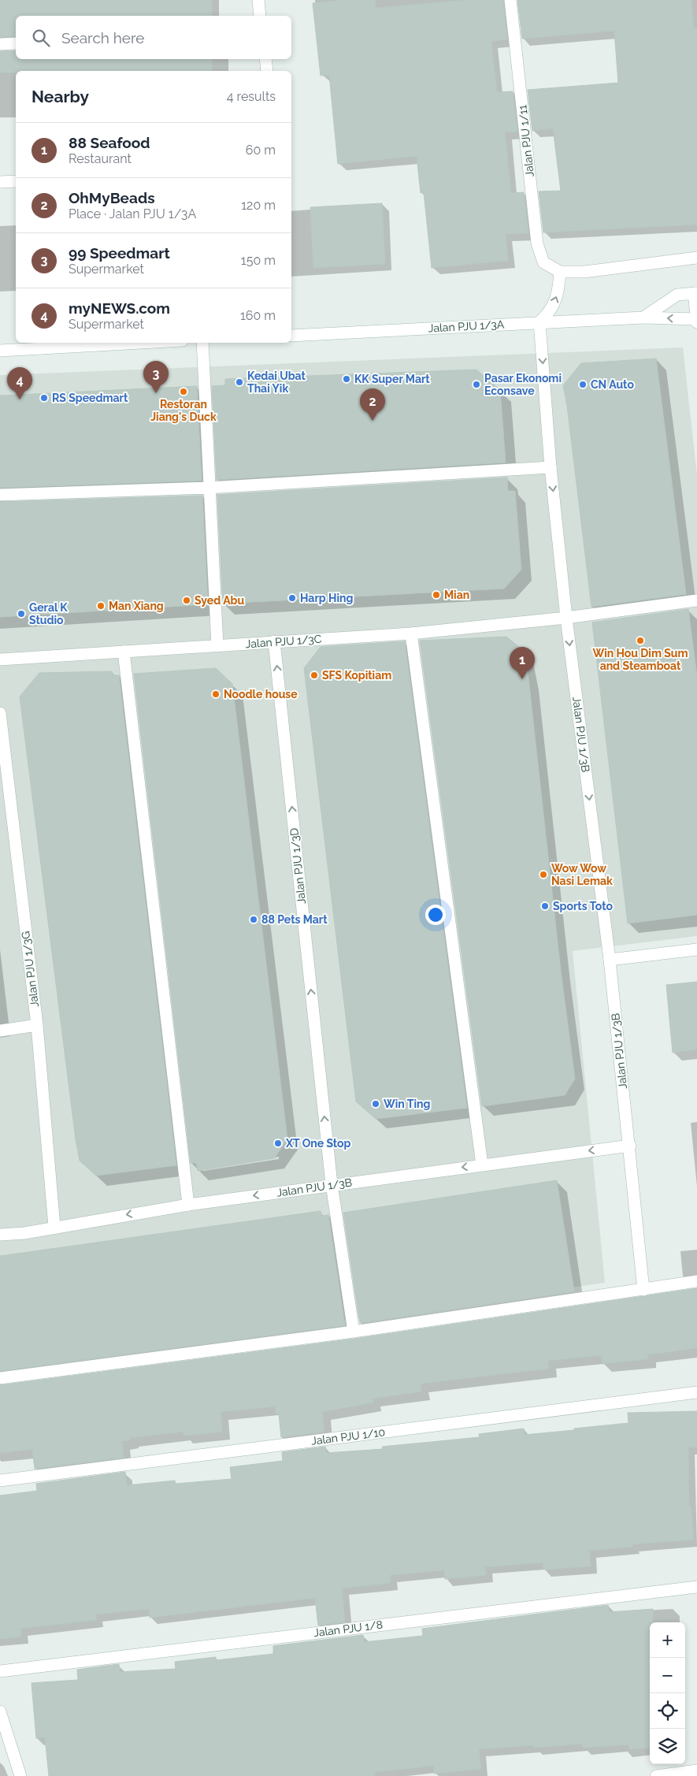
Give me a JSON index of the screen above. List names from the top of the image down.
{
  "streets": {
    "street": [
      "Jalan PJU 1/11",
      "Jalan PJU 1/3A",
      "Jalan PJU 1/3C",
      "Jalan PJU 1/3B",
      "Jalan PJU 1/3D",
      "Jalan PJU 1/3G",
      "Jalan PJU 1/10",
      "Jalan PJU 1/8"
    ]
  },
  "crossings": [
    ["Jalan PJU 1/3A", "Jalan PJU 1/3B"],
    ["Jalan PJU 1/3C", "Jalan PJU 1/3B"],
    ["Jalan PJU 1/3C", "Jalan PJU 1/3D"],
    ["Jalan PJU 1/3B", "Jalan PJU 1/3D"],
    ["Jalan PJU 1/3B", "Jalan PJU 1/3G"]
  ],
  "one_way": ["Jalan PJU 1/3D"],
  "places": [
    "KK Super Mart",
    "Kedai Ubat Thai Yik",
    "Pasar Ekonomi Econsave",
    "CN Auto",
    "Restoran Jiang's Duck",
    "RS Speedmart",
    "Mian",
    "Harp Hing",
    "Syed Abu",
    "Man Xiang",
    "Geral K Studio",
    "Win Hou Dim Sum and Steamboat",
    "SFS Kopitiam",
    "Noodle house",
    "Wow Wow Nasi Lemak",
    "Sports Toto",
    "88 Pets Mart",
    "Win Ting",
    "XT One Stop"
  ],
  "page": {
    "search": "Search here",
    "heading": ["Nearby", "4 results"],
    "list": [
      {
        "mark": "1",
        "name": "88 Seafood",
        "note": "Restaurant",
        "value": "60 m"
      },
      {
        "mark": "2",
        "name": "OhMyBeads",
        "note": "Place · Jalan PJU 1/3A",
        "value": "120 m"
      },
      {
        "mark": "3",
        "name": "99 Speedmart",
        "note": "Supermarket",
        "value": "150 m"
      },
      {
        "mark": "4",
        "name": "myNEWS.com",
        "note": "Supermarket",
        "value": "160 m"
      }
    ],
    "pins": [
      "3",
      "4",
      "2",
      "1"
    ],
    "map_buttons": ["+", "−"]
  }
}
